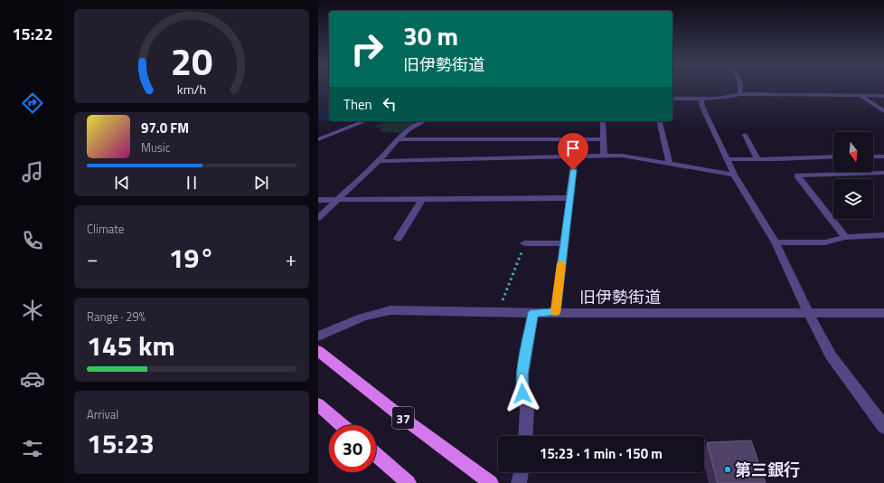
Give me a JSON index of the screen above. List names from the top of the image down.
{
  "streets": {
    "main road": ["37"],
    "street": ["旧伊勢街道"]
  },
  "places": ["第三銀行"],
  "north": "bottom",
  "page": {
    "tabs": "15:22",
    "turn": ["30 m", "旧伊勢街道"],
    "then": "Then",
    "song": ["97.0 FM", "Music"],
    "tile": [
      "Climate",
      ["Range · 29%", "145 km"],
      ["Arrival", "15:23"]
    ],
    "heat": ["−", "19°", "+"],
    "limit": "30",
    "trip": "15:23 · 1 min · 150 m",
    "gauge": ["20", "km/h"]
  }
}
